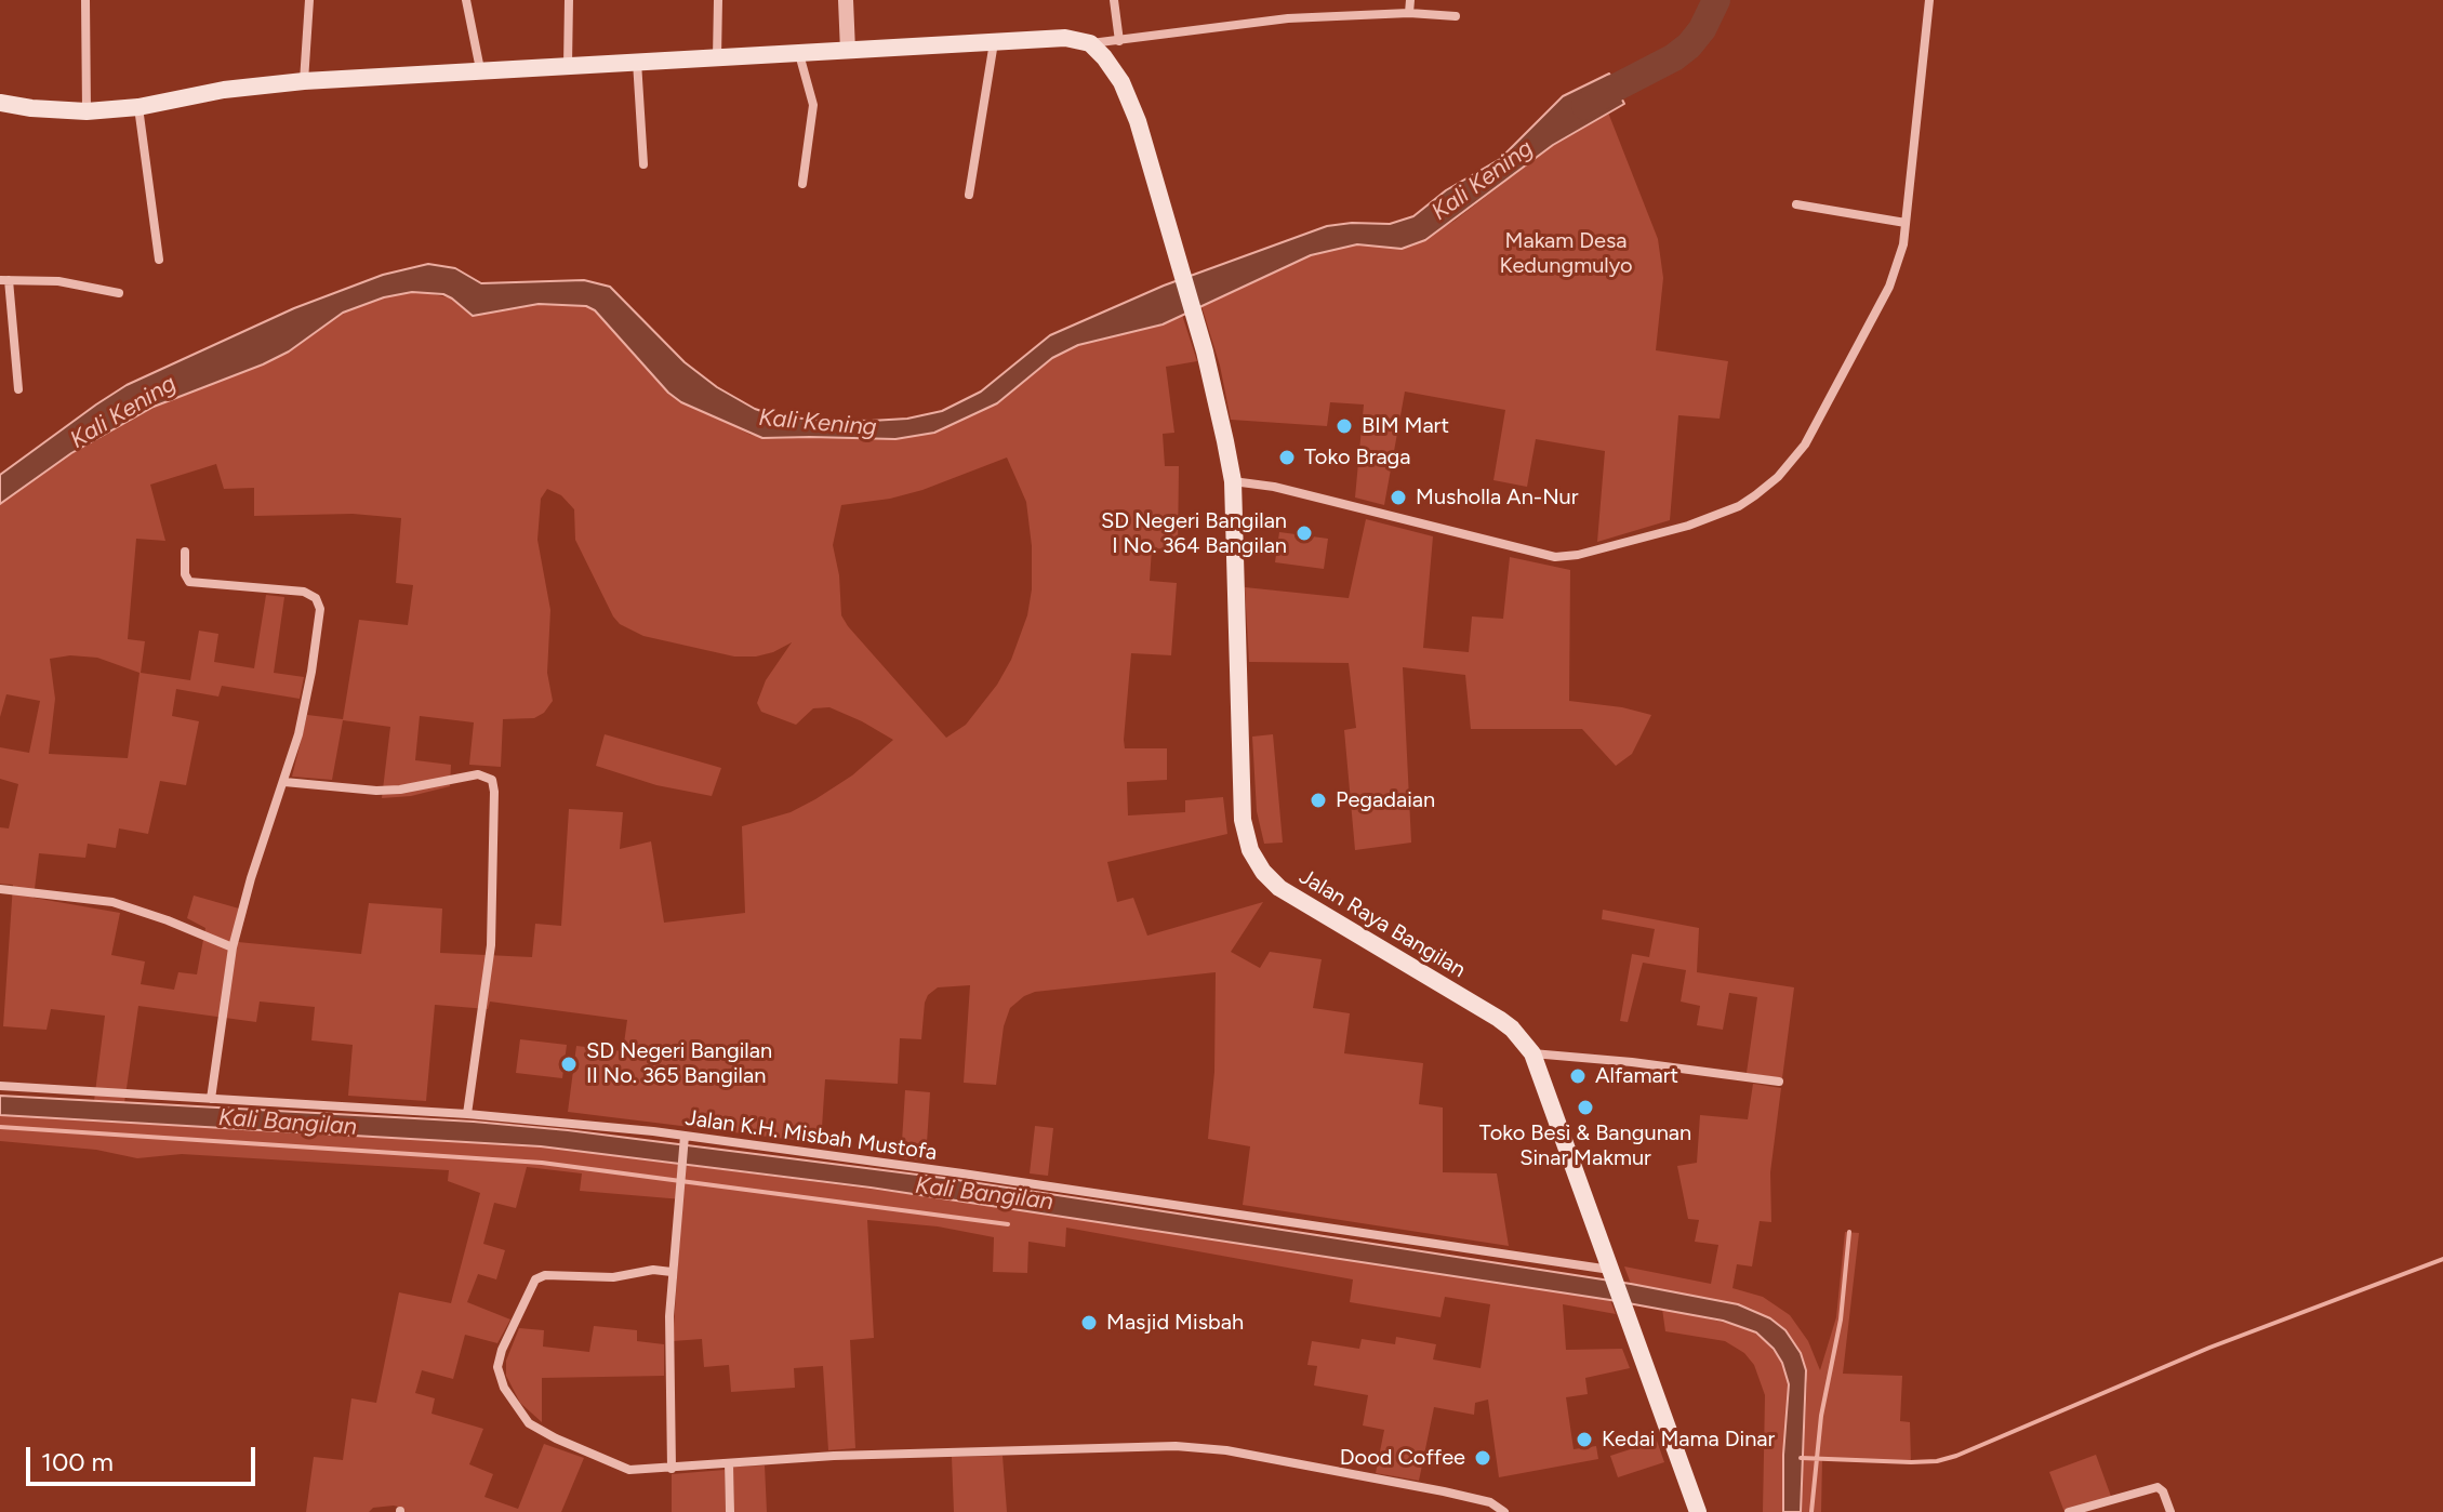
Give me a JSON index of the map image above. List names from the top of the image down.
{
  "streets": {
    "main road": ["Jalan Raya Bangilan"],
    "street": ["Jalan K.H. Misbah Mustofa"]
  },
  "crossings": [
    ["Jalan Raya Bangilan", "Jalan K.H. Misbah Mustofa"]
  ],
  "water": ["Kali Kening", "Kali Bangilan"],
  "parks": ["Makam Desa Kedungmulyo"],
  "places": [
    "BIM Mart",
    "Toko Braga",
    "Musholla An-Nur",
    "SD Negeri Bangilan I No. 364 Bangilan",
    "Pegadaian",
    "SD Negeri Bangilan II No. 365 Bangilan",
    "Alfamart",
    "Toko Besi & Bangunan Sinar Makmur",
    "Masjid Misbah",
    "Kedai Mama Dinar",
    "Dood Coffee"
  ],
  "scale_bar": "100 m"
}
